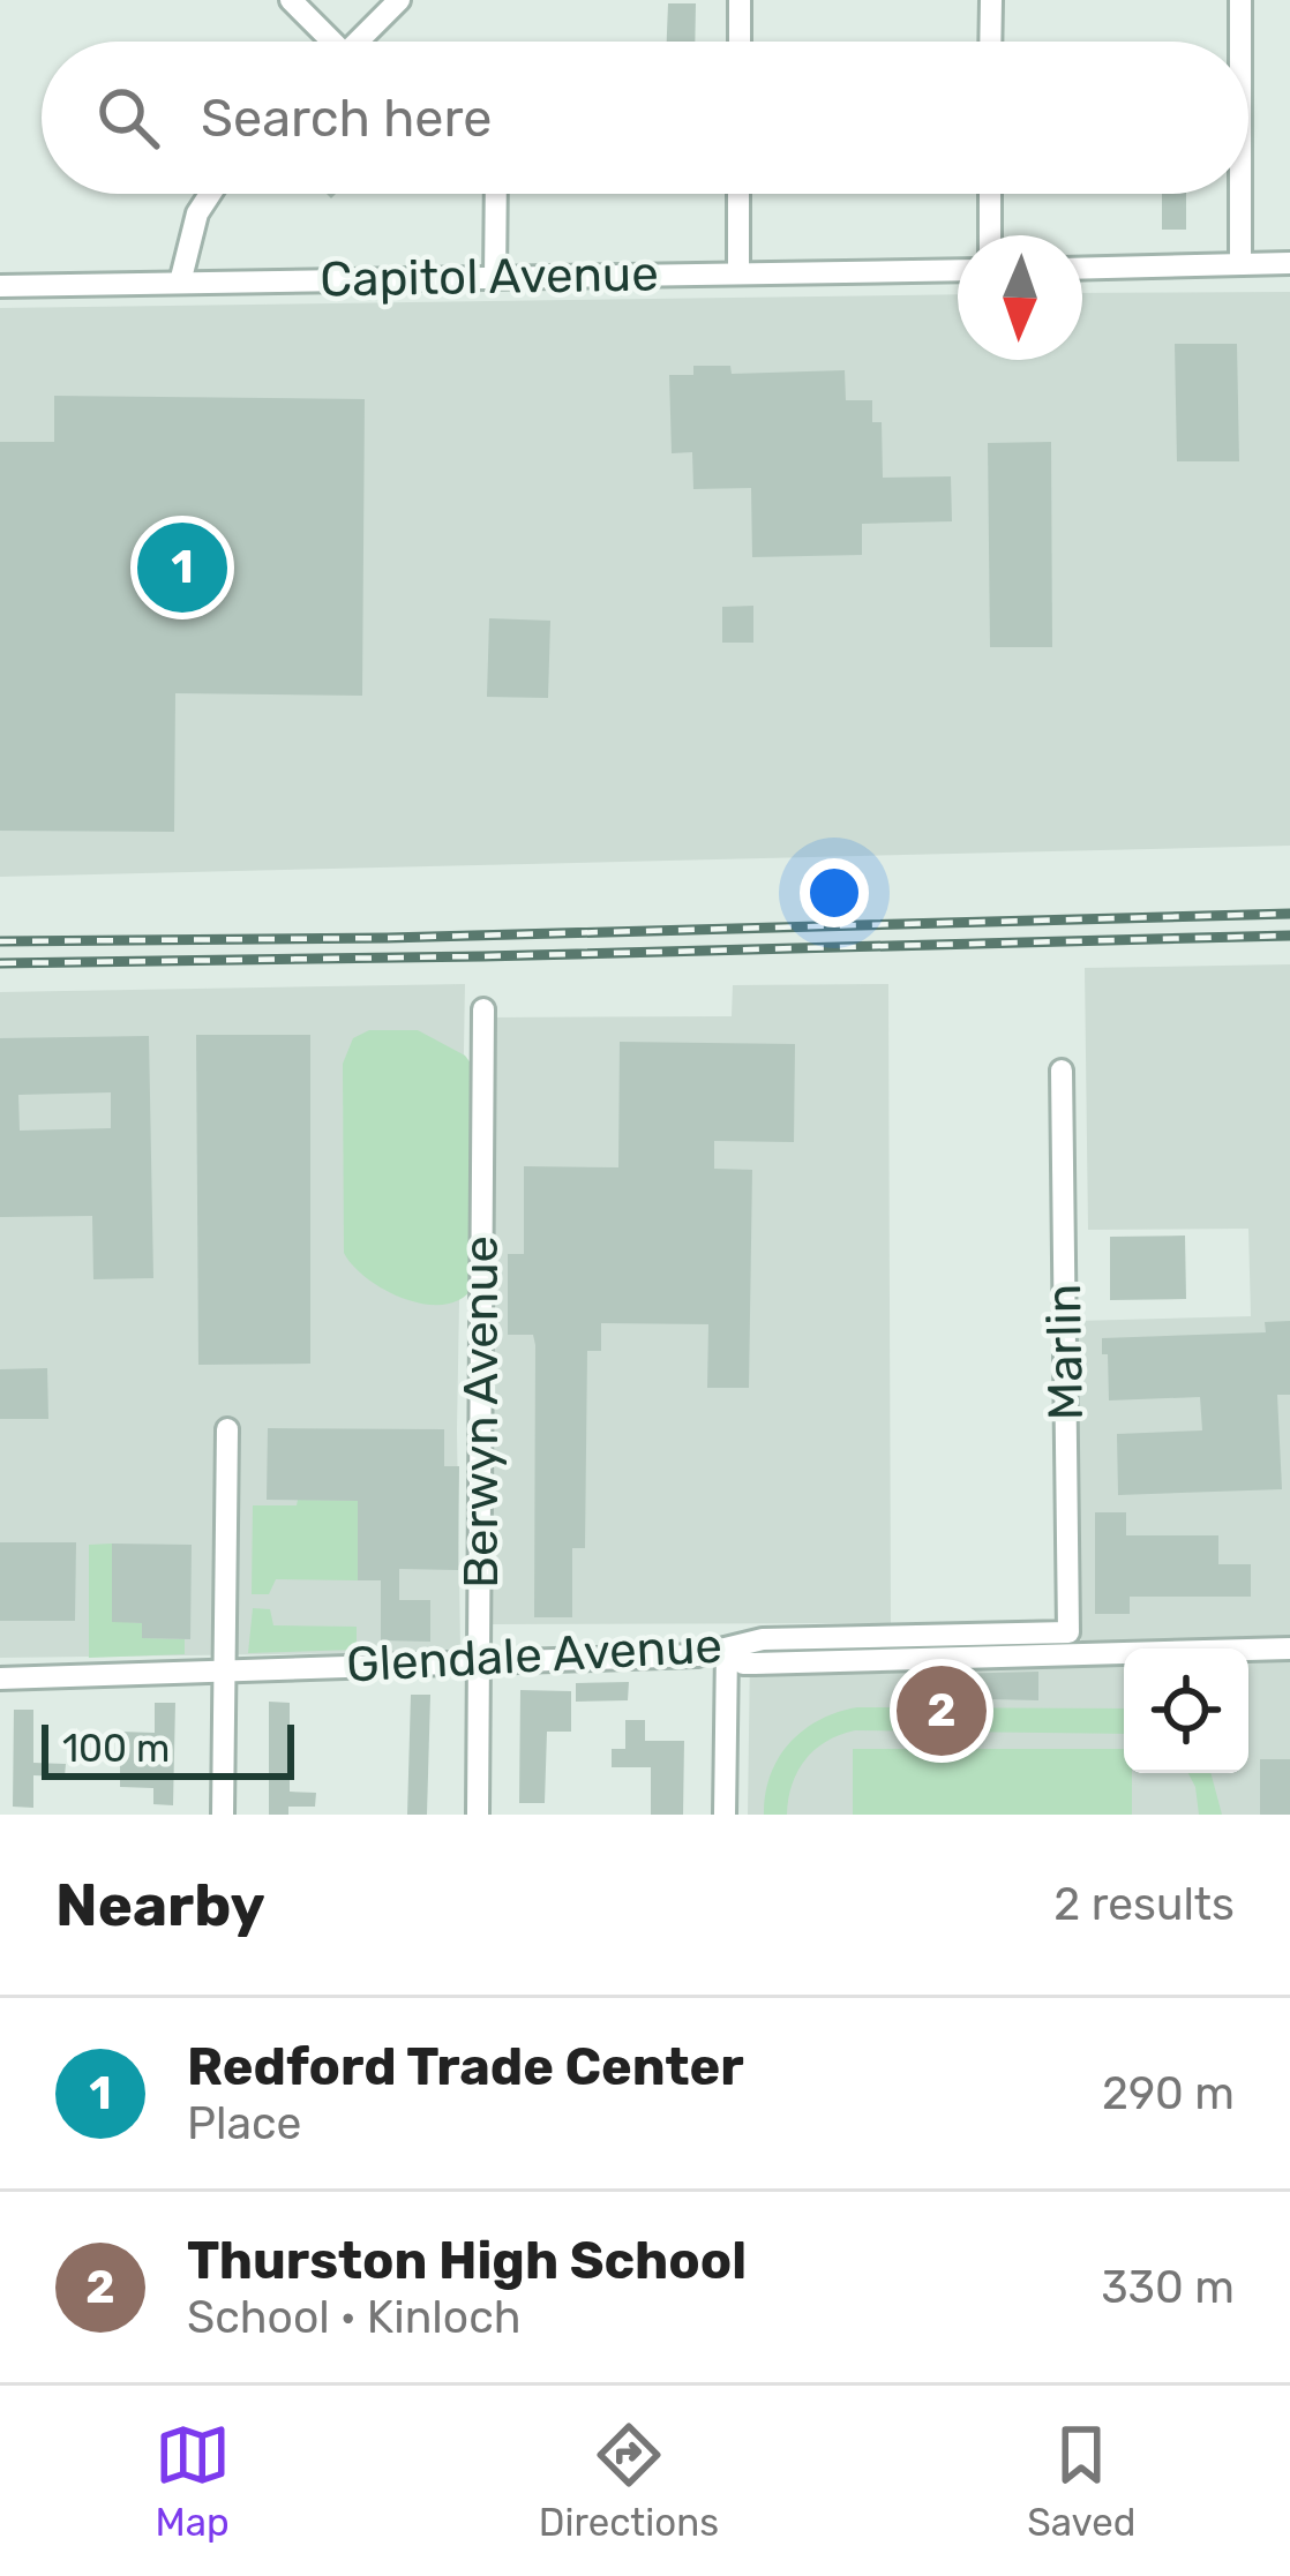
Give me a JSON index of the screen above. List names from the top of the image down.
{
  "streets": {
    "street": [
      "Capitol Avenue",
      "Marlin",
      "Berwyn Avenue",
      "Glendale Avenue"
    ]
  },
  "crossings": [
    ["Marlin", "Glendale Avenue"],
    ["Berwyn Avenue", "Glendale Avenue"]
  ],
  "scale_bar": "100 m",
  "north": "bottom",
  "page": {
    "search": "Search here",
    "pins": ["1", "2"],
    "scale": "100 m",
    "heading": ["Nearby", "2 results"],
    "list": [
      {
        "mark": "1",
        "name": "Redford Trade Center",
        "note": "Place",
        "value": "290 m"
      },
      {
        "mark": "2",
        "name": "Thurston High School",
        "note": "School · Kinloch",
        "value": "330 m"
      }
    ],
    "nav": ["Map", "Directions", "Saved"]
  }
}
